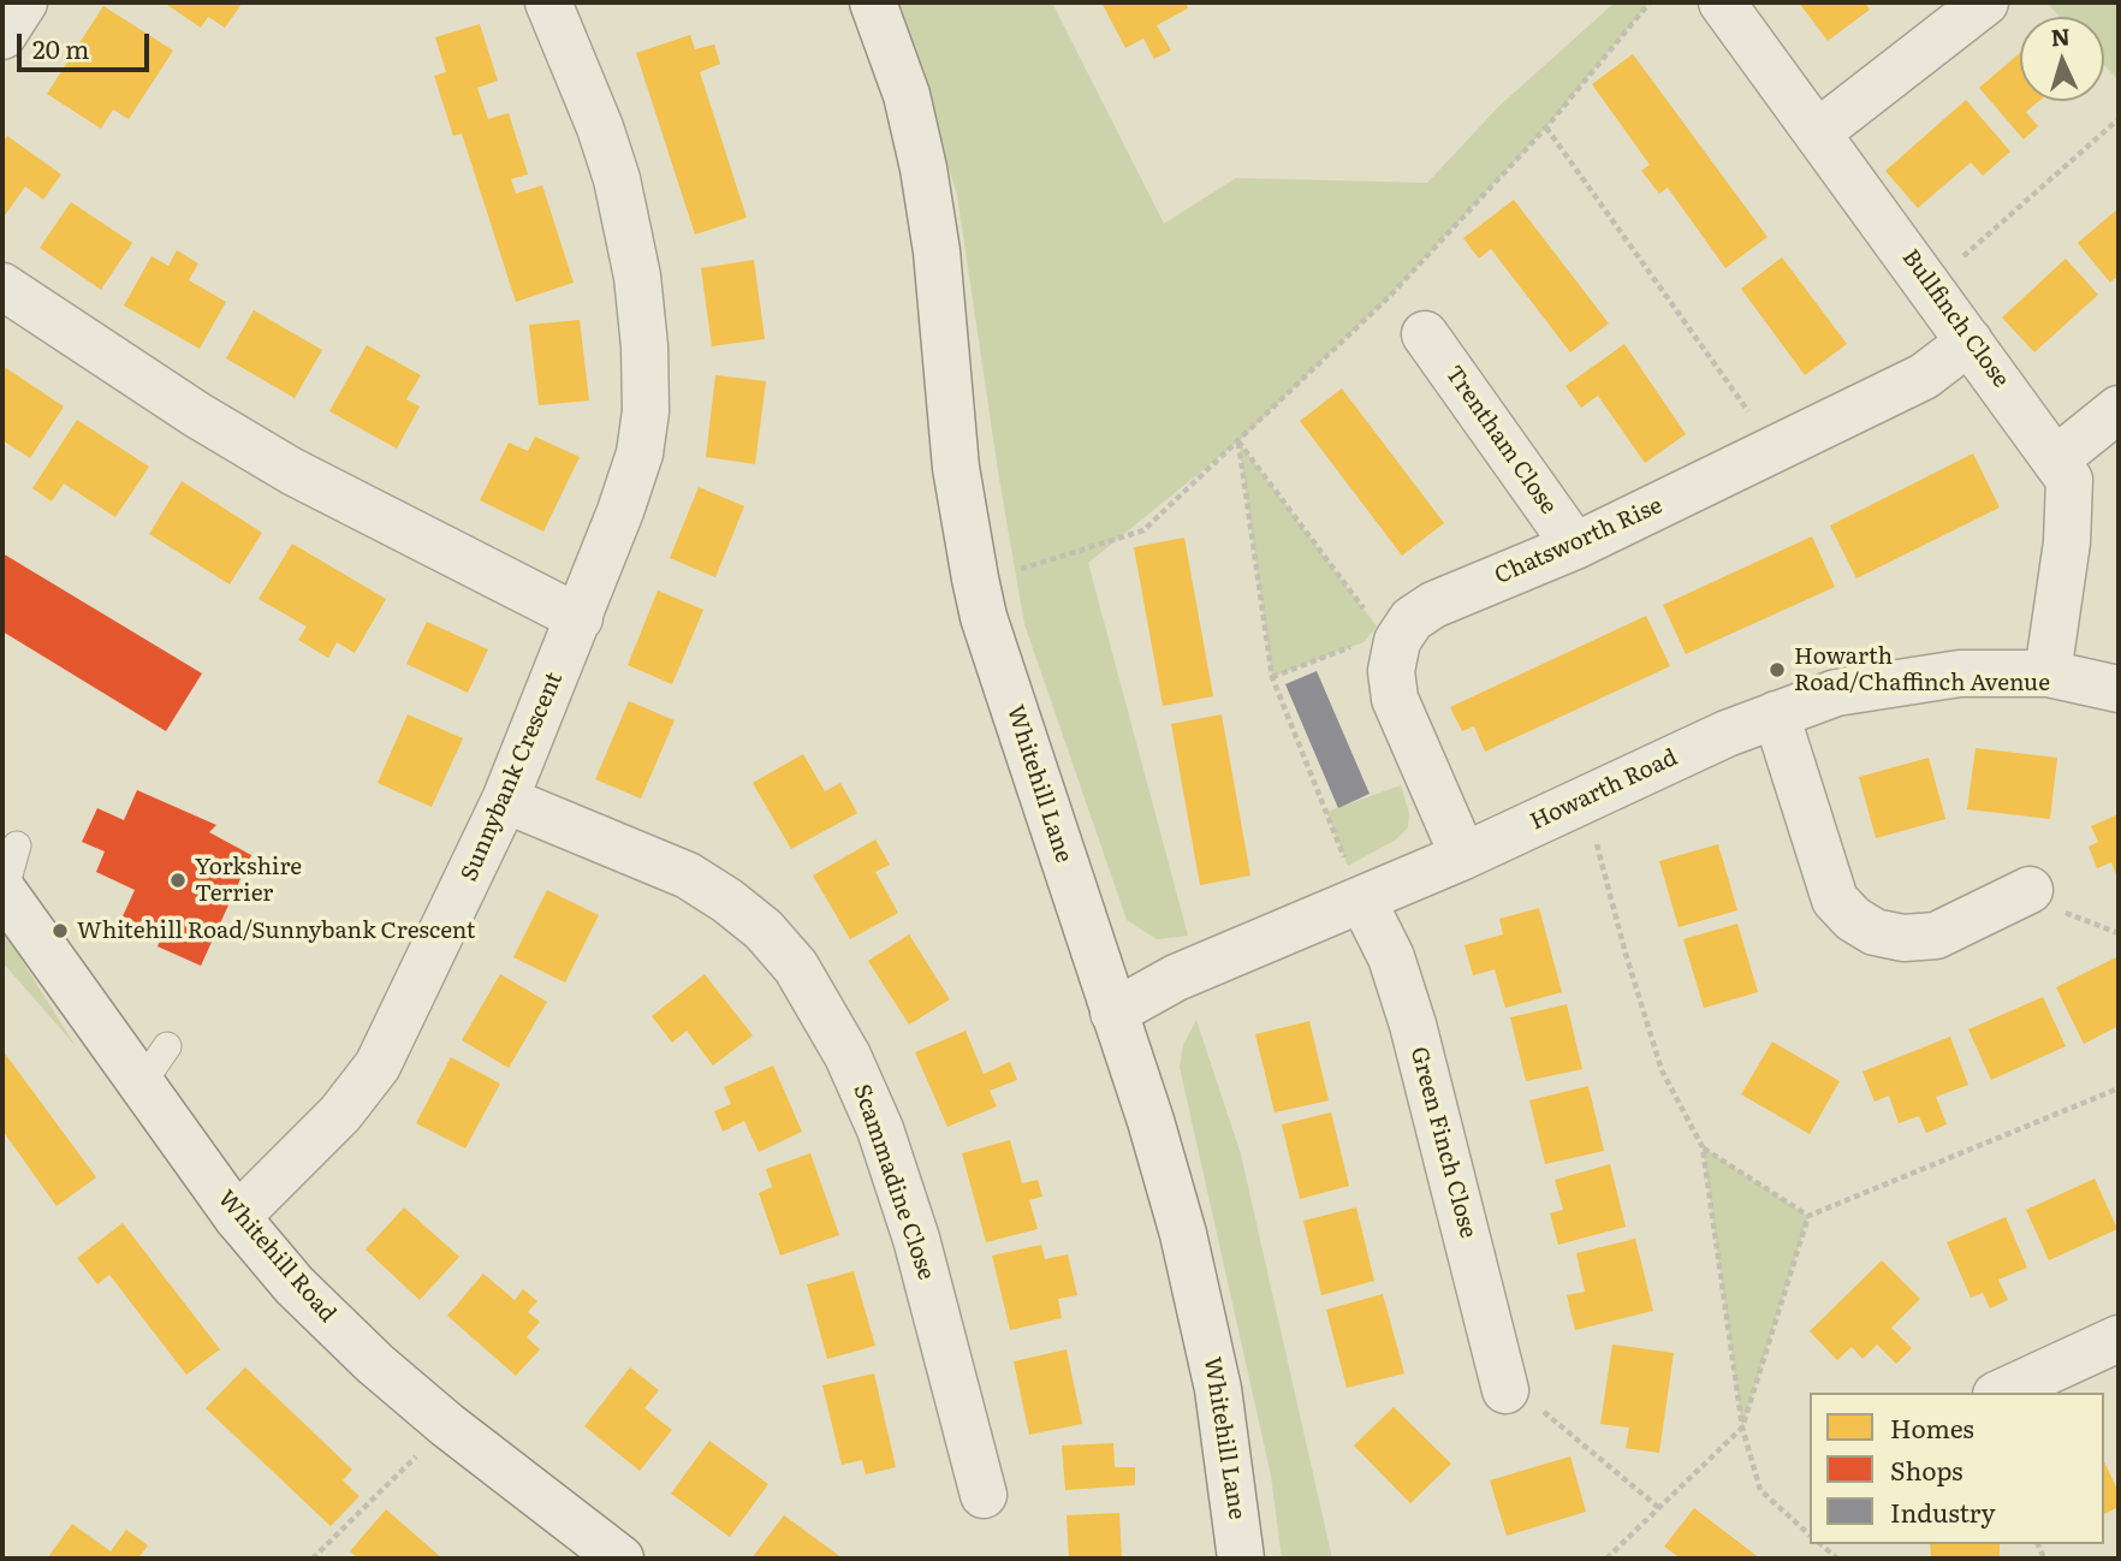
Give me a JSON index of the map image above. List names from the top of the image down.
{
  "streets": {
    "street": [
      "Bullfinch Close",
      "Trentham Close",
      "Chatsworth Rise",
      "Sunnybank Crescent",
      "Whitehill Lane",
      "Howarth Road",
      "Green Finch Close",
      "Scammadine Close",
      "Whitehill Road"
    ]
  },
  "crossings": [
    ["Bullfinch Close", "Chatsworth Rise"],
    ["Bullfinch Close", "Howarth Road"],
    ["Trentham Close", "Chatsworth Rise"],
    ["Sunnybank Crescent", "Scammadine Close"],
    ["Sunnybank Crescent", "Whitehill Road"],
    ["Whitehill Lane", "Howarth Road"],
    ["Howarth Road", "Green Finch Close"]
  ],
  "places": ["Howarth Road/Chaffinch Avenue", "Yorkshire Terrier", "Whitehill Road/Sunnybank Crescent"],
  "legend": ["Homes", "Shops", "Industry"],
  "scale_bar": "20 m",
  "north": "top"
}
